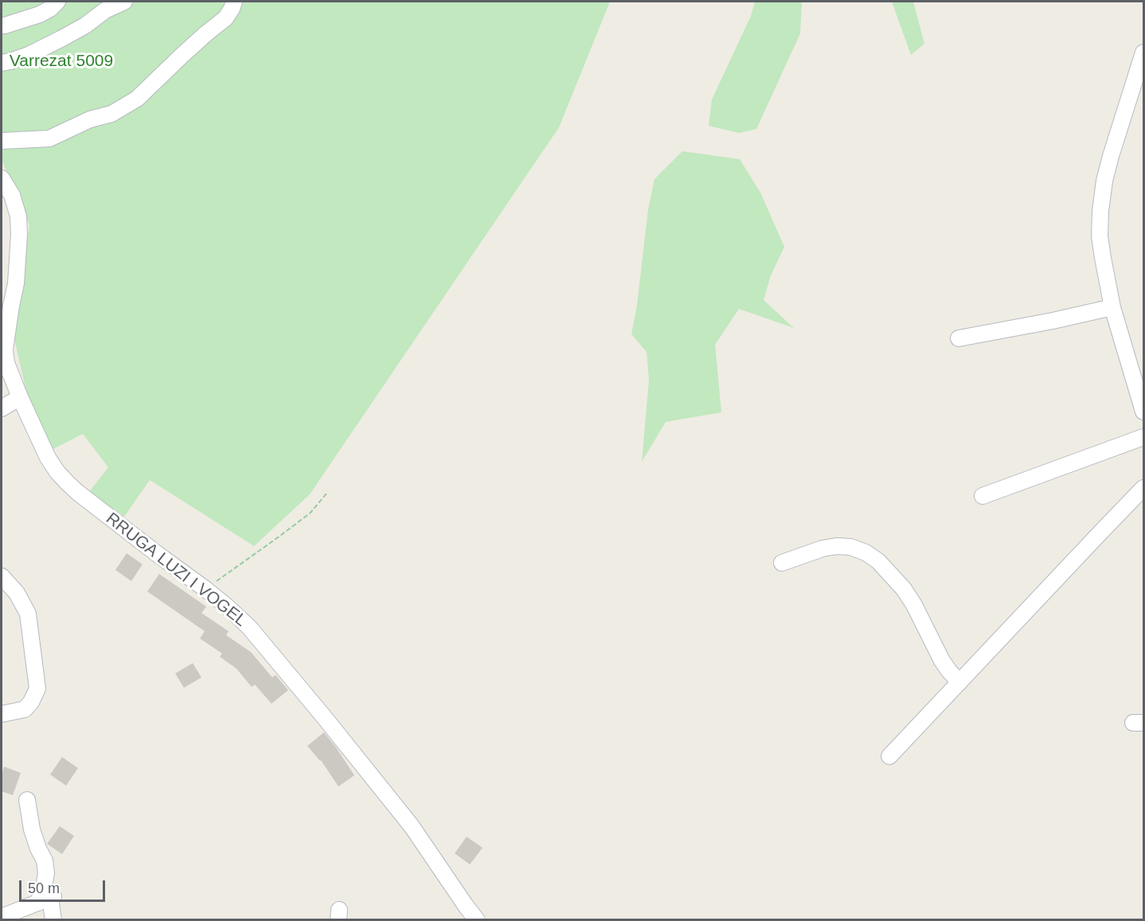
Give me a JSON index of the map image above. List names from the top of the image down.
{
  "streets": {
    "street": ["RRUGA LUZI I VOGEL"]
  },
  "parks": ["Varrezat 5009"],
  "scale_bar": "50 m"
}
